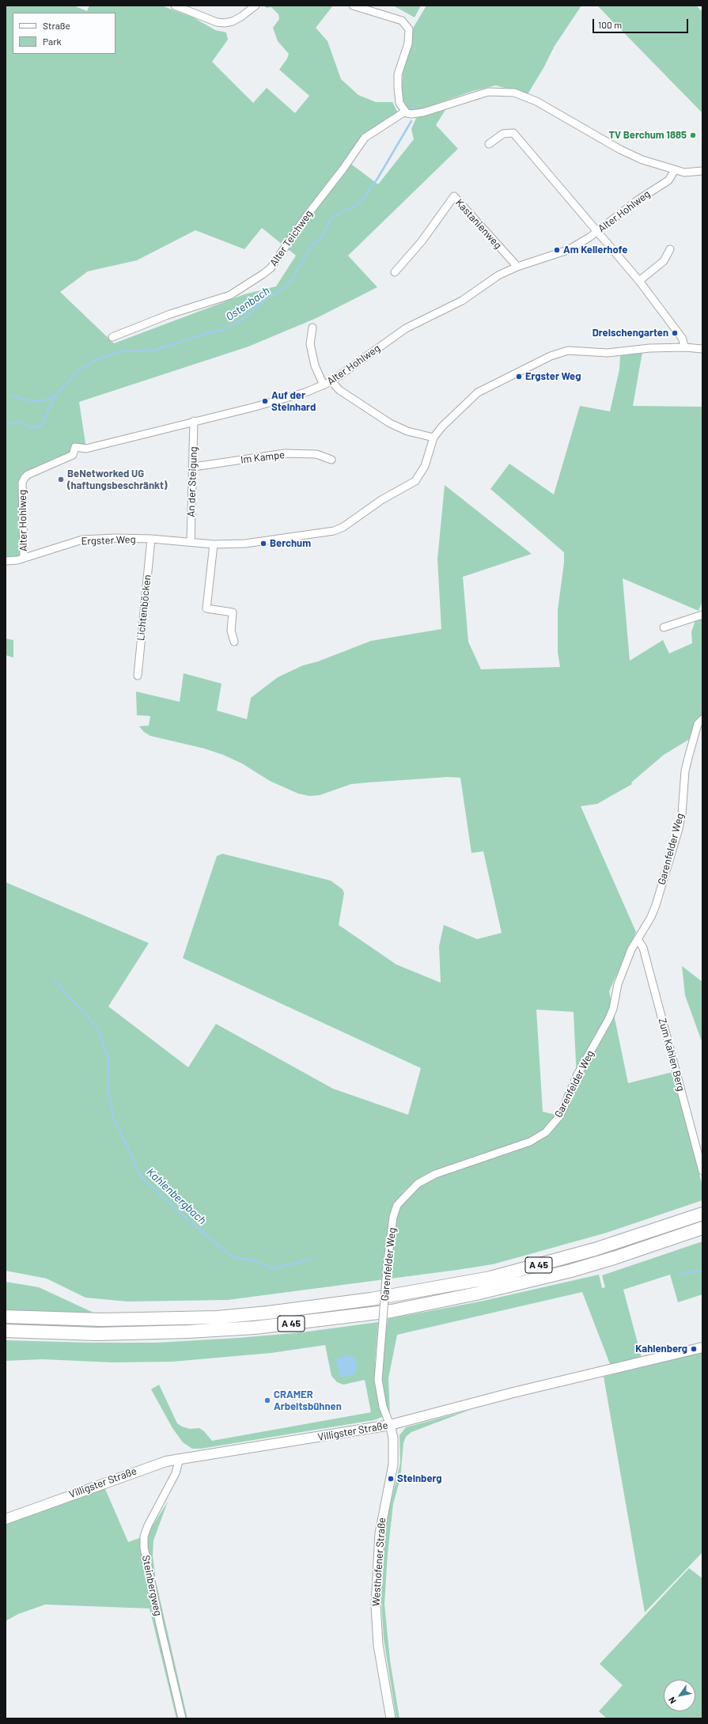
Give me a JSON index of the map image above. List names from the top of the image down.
{
  "streets": {
    "highway": ["A 45"],
    "main road": ["Villigster Straße"],
    "street": [
      "Alter Hohlweg",
      "Kastanienweg",
      "Alter Teichweg",
      "Im Kampe",
      "An der Steigung",
      "Ergster Weg",
      "Lichtenböcken",
      "Garenfelder Weg",
      "Zum Kahlen Berg",
      "Westhofener Straße",
      "Steinbergweg"
    ]
  },
  "crossings": [
    ["Alter Hohlweg", "Kastanienweg"],
    ["Alter Hohlweg", "An der Steigung"],
    ["Alter Hohlweg", "Ergster Weg"],
    ["Im Kampe", "An der Steigung"],
    ["An der Steigung", "Ergster Weg"],
    ["Ergster Weg", "Lichtenböcken"],
    ["Garenfelder Weg", "Zum Kahlen Berg"],
    ["Garenfelder Weg", "Villigster Straße"],
    ["Garenfelder Weg", "Westhofener Straße"],
    ["Villigster Straße", "Westhofener Straße"],
    ["Villigster Straße", "Steinbergweg"]
  ],
  "water": ["Ostenbach", "Kahlenbergbach"],
  "places": [
    "TV Berchum 1885",
    "Am Kellerhofe",
    "Dreischengarten",
    "Ergster Weg",
    "Auf der Steinhard",
    "BeNetworked UG (haftungsbeschränkt)",
    "Berchum",
    "Kahlenberg",
    "CRAMER Arbeitsbühnen",
    "Steinberg"
  ],
  "legend": ["Straße", "Park"],
  "scale_bar": "100 m",
  "north": "bottom left"
}
